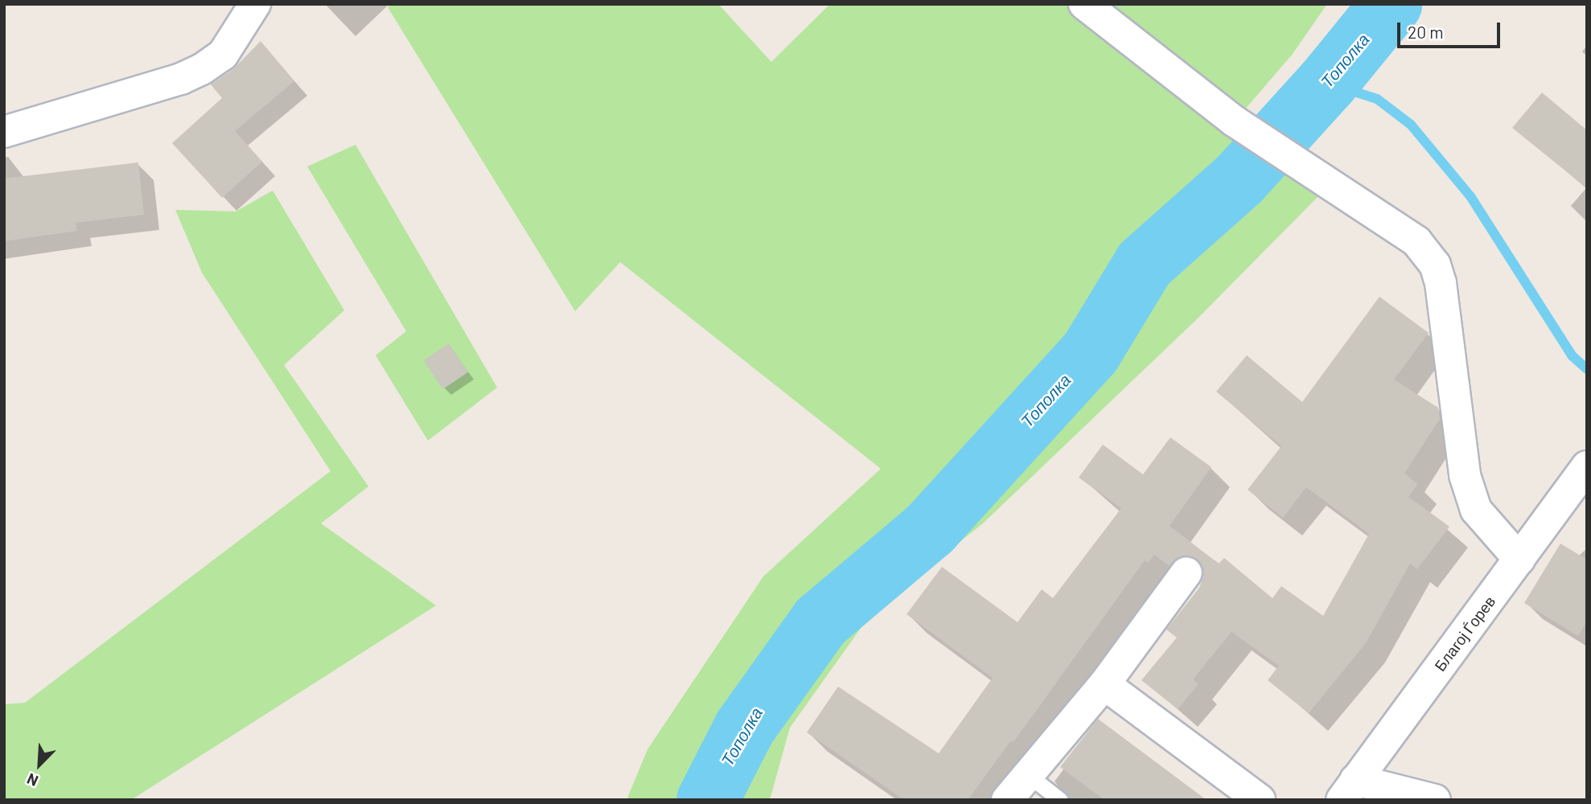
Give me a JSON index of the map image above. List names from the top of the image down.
{
  "streets": {
    "street": ["Благој Ѓорев"]
  },
  "water": ["Тополка"],
  "scale_bar": "20 m",
  "north": "bottom left"
}
